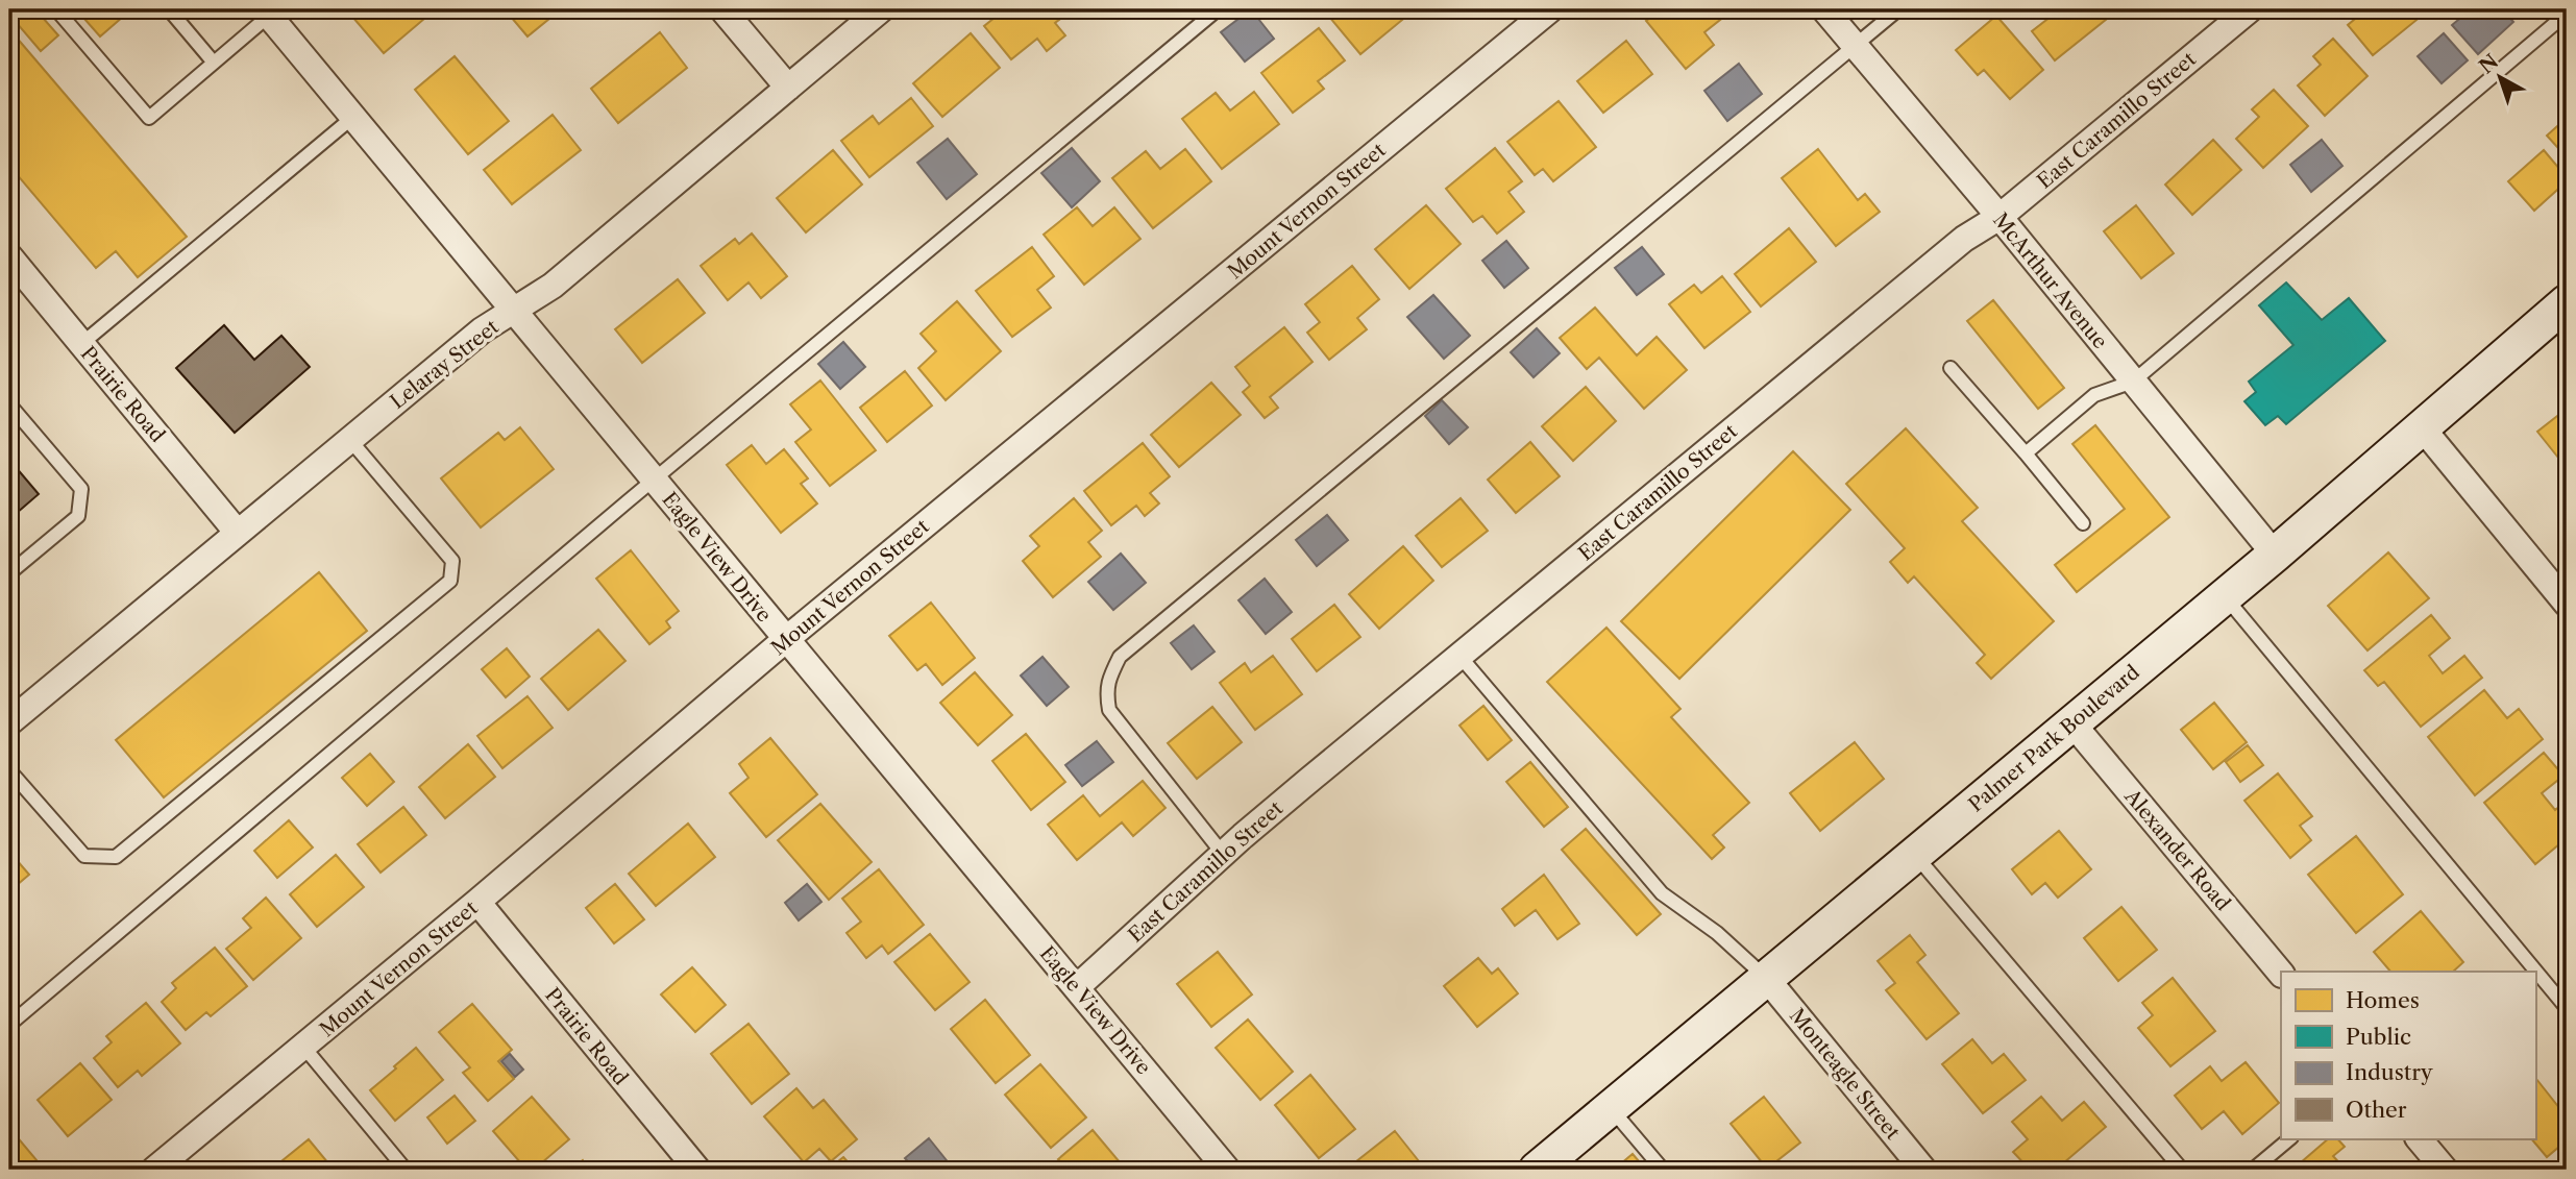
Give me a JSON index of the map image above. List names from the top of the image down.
{
  "streets": {
    "main road": ["Palmer Park Boulevard"],
    "street": [
      "East Caramillo Street",
      "Mount Vernon Street",
      "McArthur Avenue",
      "Lelaray Street",
      "Prairie Road",
      "Eagle View Drive",
      "Alexander Road",
      "Monteagle Street"
    ]
  },
  "crossings": [
    ["East Caramillo Street", "McArthur Avenue"],
    ["East Caramillo Street", "Eagle View Drive"],
    ["Mount Vernon Street", "Prairie Road"],
    ["Mount Vernon Street", "Eagle View Drive"],
    ["McArthur Avenue", "Palmer Park Boulevard"],
    ["Lelaray Street", "Prairie Road"],
    ["Lelaray Street", "Eagle View Drive"],
    ["Palmer Park Boulevard", "Alexander Road"],
    ["Palmer Park Boulevard", "Monteagle Street"]
  ],
  "legend": [
    "Homes",
    "Public",
    "Industry",
    "Other"
  ],
  "north": "top left"
}
